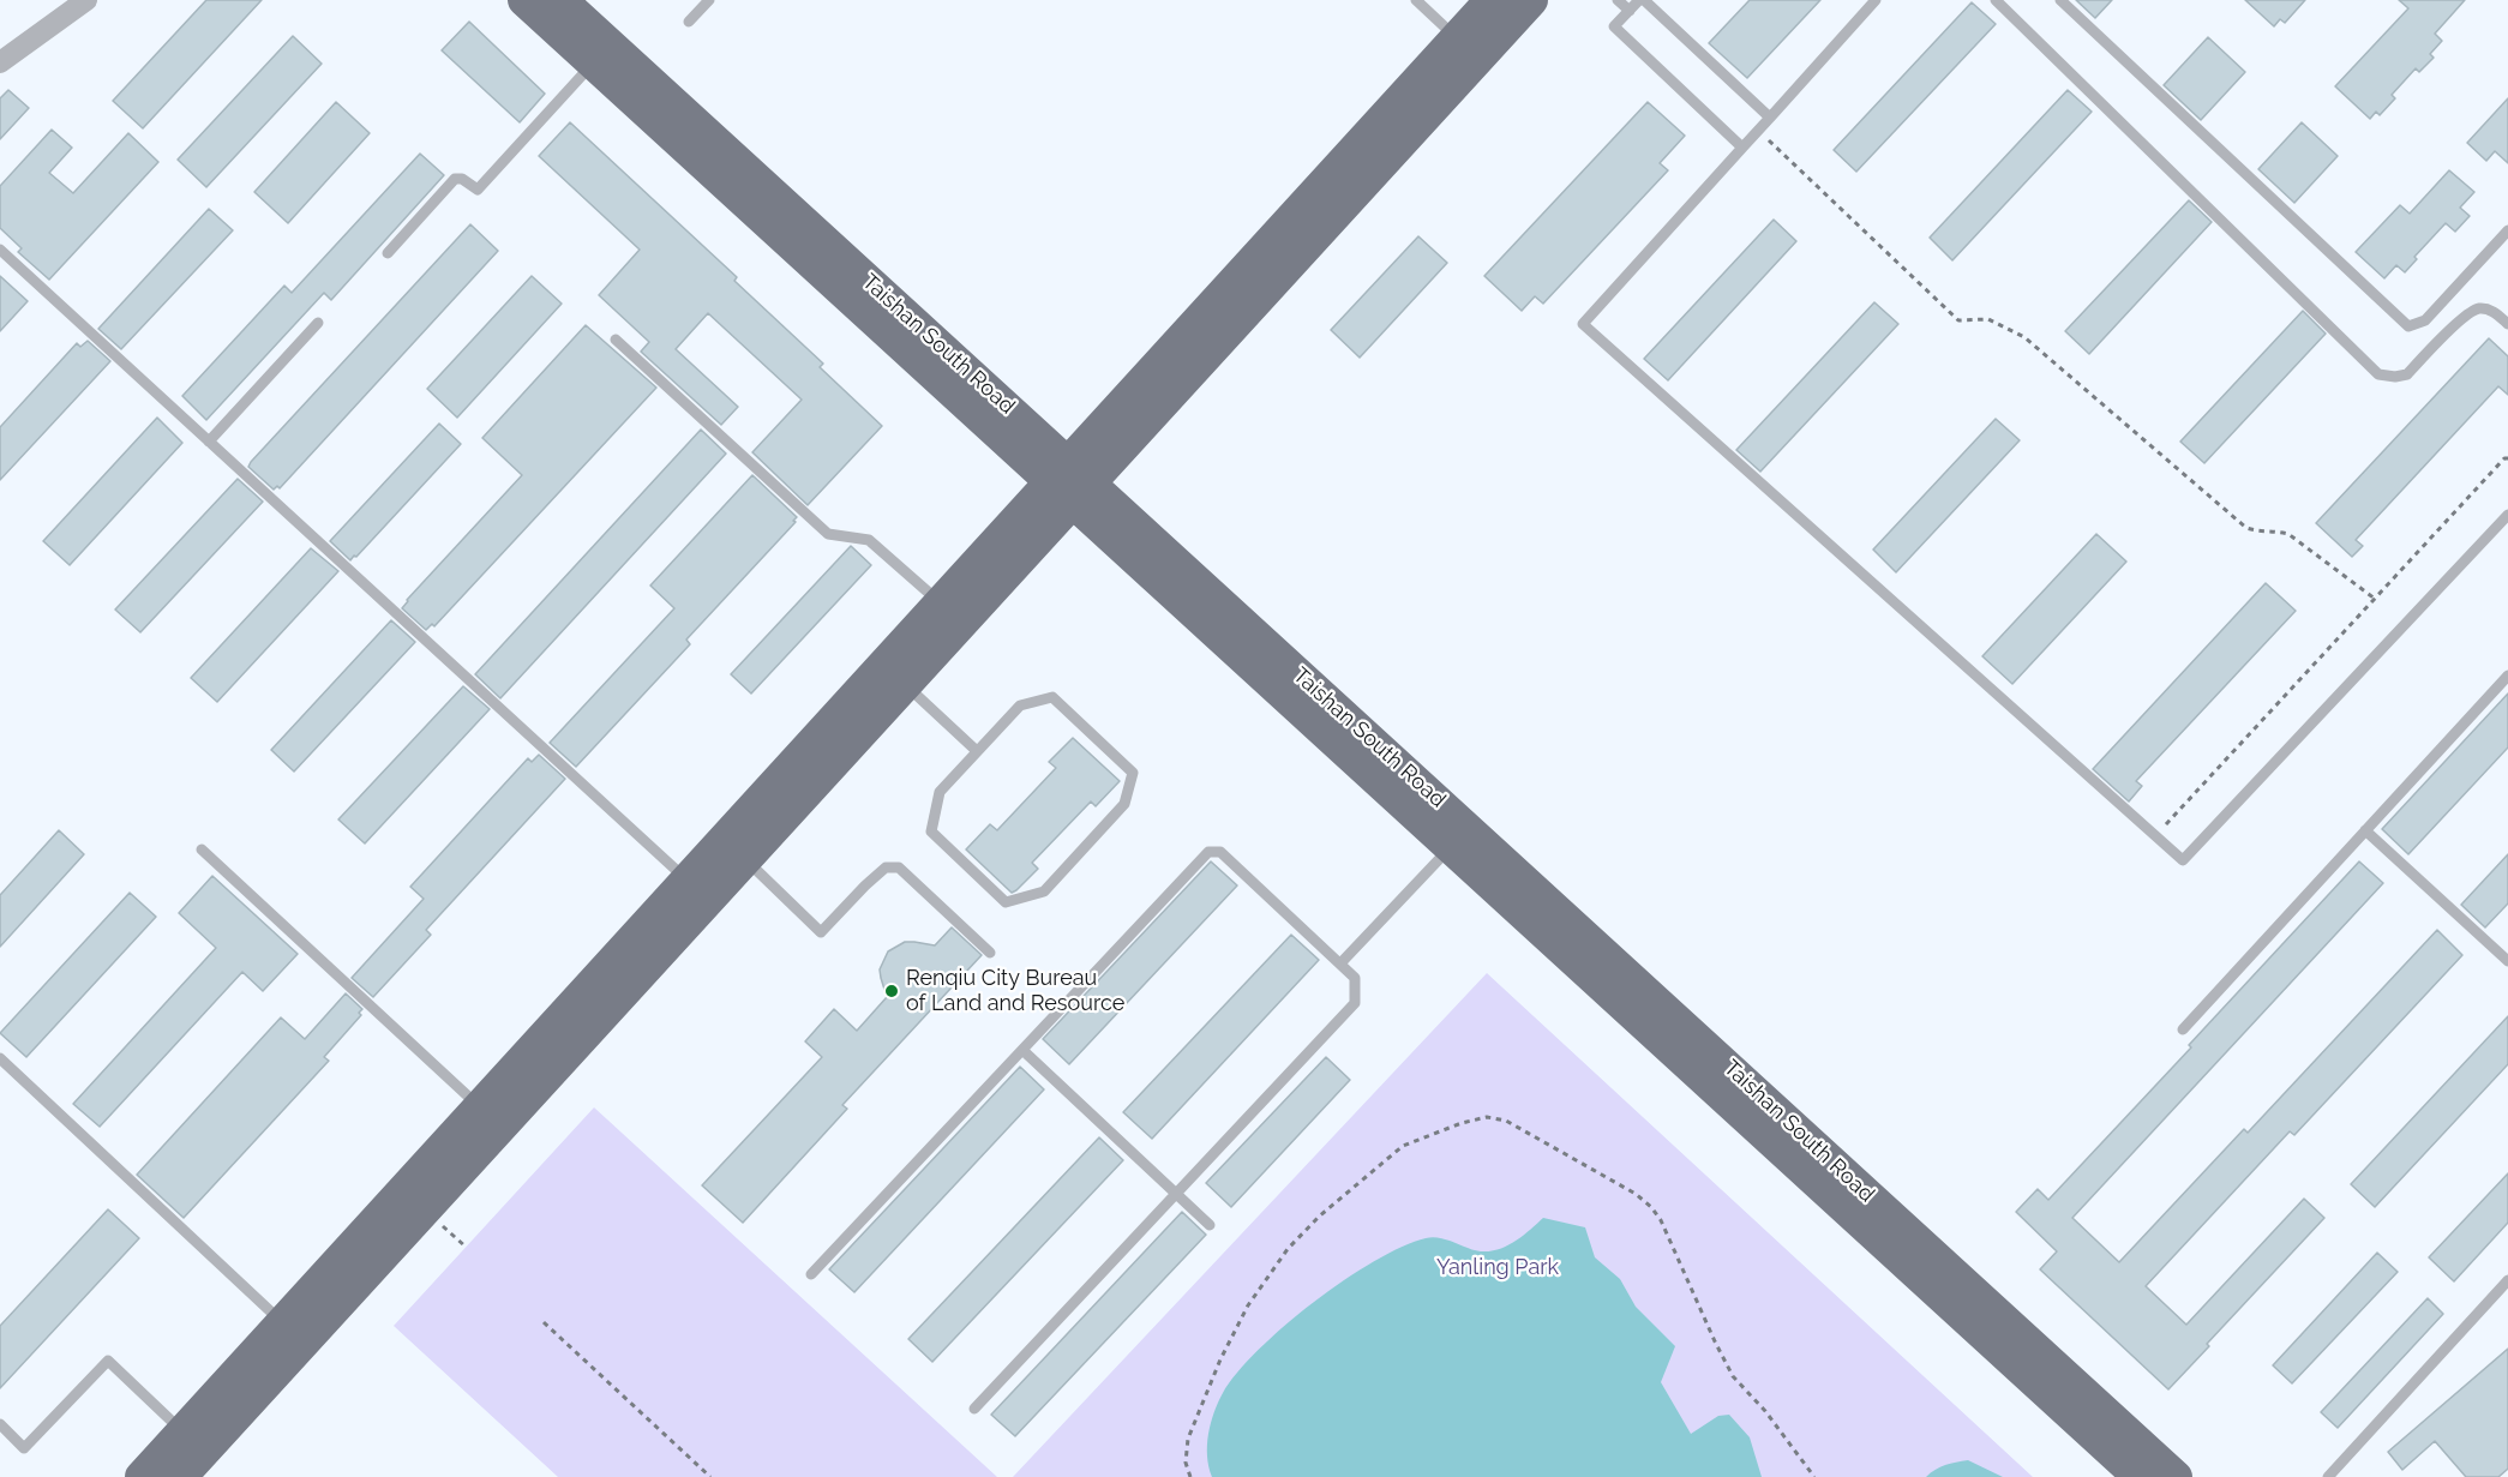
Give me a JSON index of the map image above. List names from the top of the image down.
{
  "streets": {
    "main road": ["Taishan South Road"]
  },
  "parks": ["Yanling Park"],
  "places": ["Renqiu City Bureau of Land and Resource"]
}
